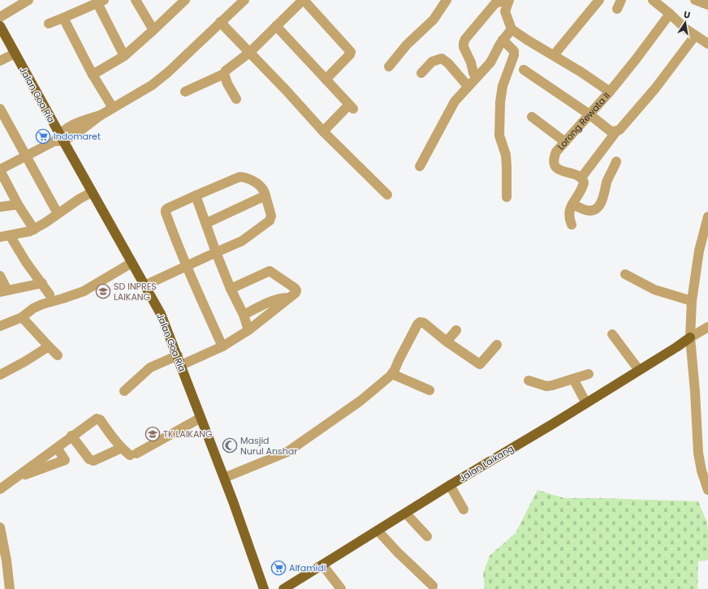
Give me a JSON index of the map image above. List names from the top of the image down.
{
  "streets": {
    "main road": ["Jalan Goa Ria", "Jalan Laikang"],
    "street": ["Lorong Rewata II"]
  },
  "places": {
    "supermarket": ["Indomaret", "Alfamidi"],
    "school or university": ["SD INPRES LAIKANG", "TK LAIKANG"],
    "mosque": ["Masjid Nurul Anshar"]
  },
  "north": "top"
}
